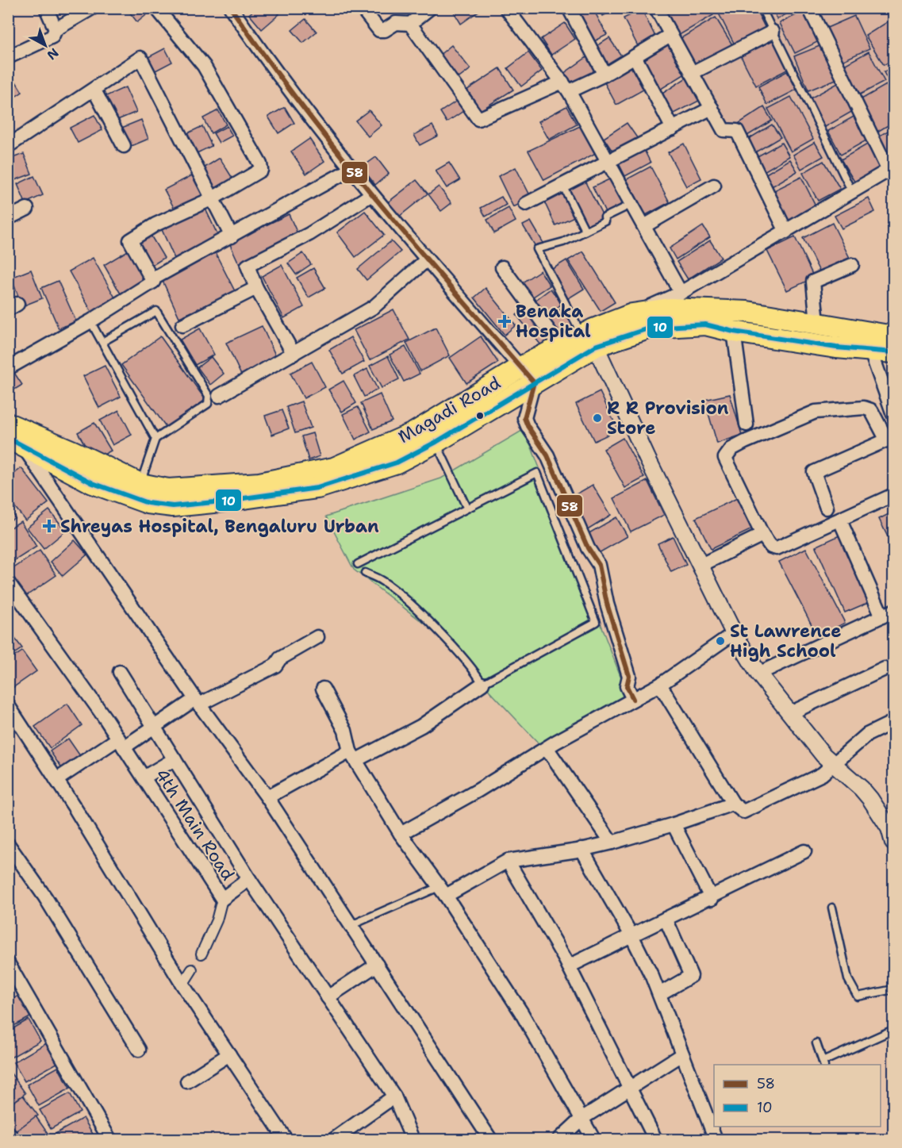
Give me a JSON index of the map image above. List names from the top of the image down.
{
  "streets": {
    "main road": ["Magadi Road"],
    "street": ["4th Main Road"]
  },
  "places": {
    "health": ["Benaka Hospital", "Shreyas Hospital, Bengaluru Urban"],
    "other": ["R R Provision Store", "St Lawrence High School"]
  },
  "lines": ["transit line 58", "transit line 10"],
  "legend": ["58", "10"],
  "north": "bottom right"
}
